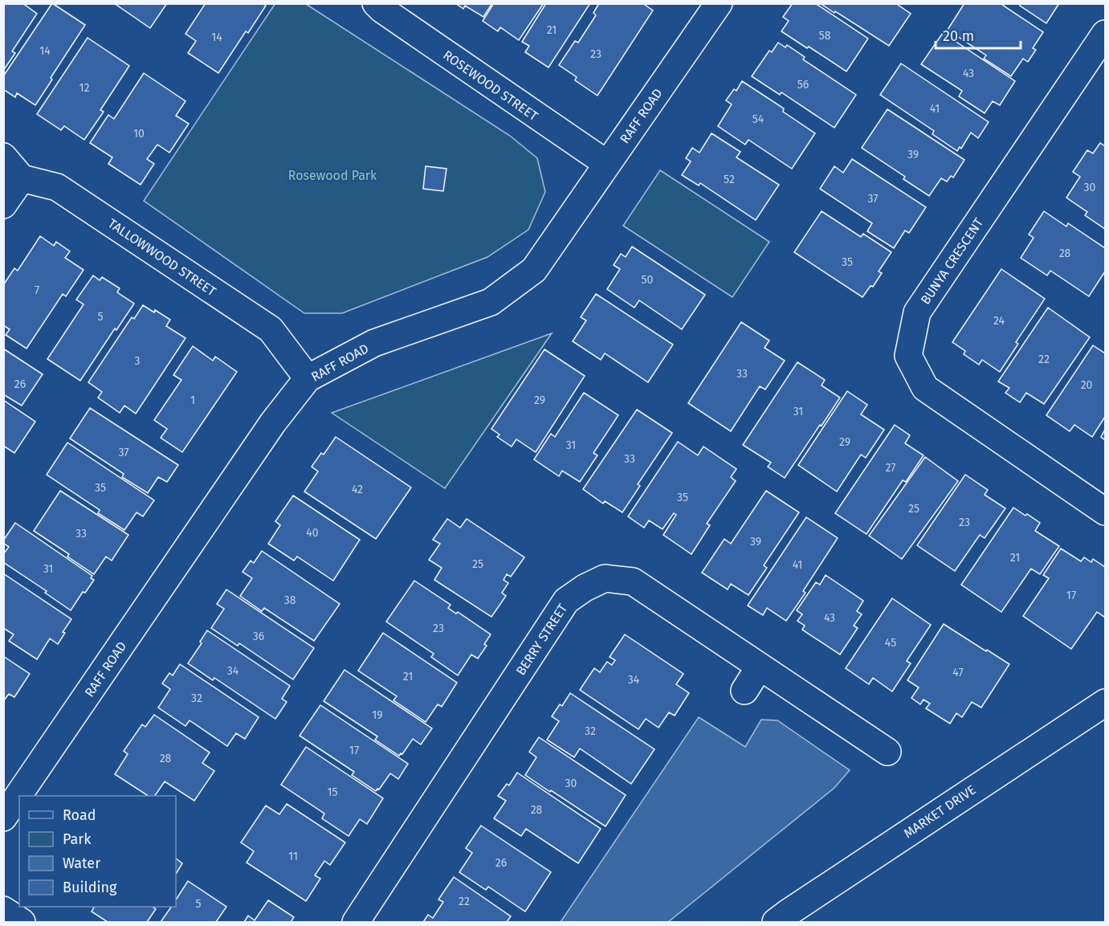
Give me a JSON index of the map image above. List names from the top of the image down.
{
  "streets": {
    "street": [
      "ROSEWOOD STREET",
      "RAFF ROAD",
      "TALLOWWOOD STREET",
      "BUNYA CRESCENT",
      "BERRY STREET",
      "MARKET DRIVE"
    ]
  },
  "crossings": [
    ["ROSEWOOD STREET", "RAFF ROAD"],
    ["RAFF ROAD", "TALLOWWOOD STREET"]
  ],
  "parks": ["Rosewood Park"],
  "house_numbers": [
    "21",
    "58",
    "14",
    "14",
    "23",
    "43",
    "56",
    "12",
    "41",
    "54",
    "10",
    "39",
    "52",
    "30",
    "37",
    "28",
    "35",
    "50",
    "7",
    "5",
    "24",
    "22",
    "3",
    "33",
    "26",
    "20",
    "1",
    "29",
    "31",
    "29",
    "31",
    "37",
    "33",
    "27",
    "35",
    "42",
    "35",
    "25",
    "23",
    "40",
    "33",
    "39",
    "21",
    "25",
    "41",
    "31",
    "17",
    "38",
    "43",
    "23",
    "36",
    "45",
    "34",
    "47",
    "21",
    "34",
    "32",
    "19",
    "32",
    "17",
    "28",
    "30",
    "15",
    "28",
    "11",
    "26",
    "22",
    "5"
  ],
  "legend": [
    "Road",
    "Park",
    "Water",
    "Building"
  ],
  "scale_bar": "20 m"
}
